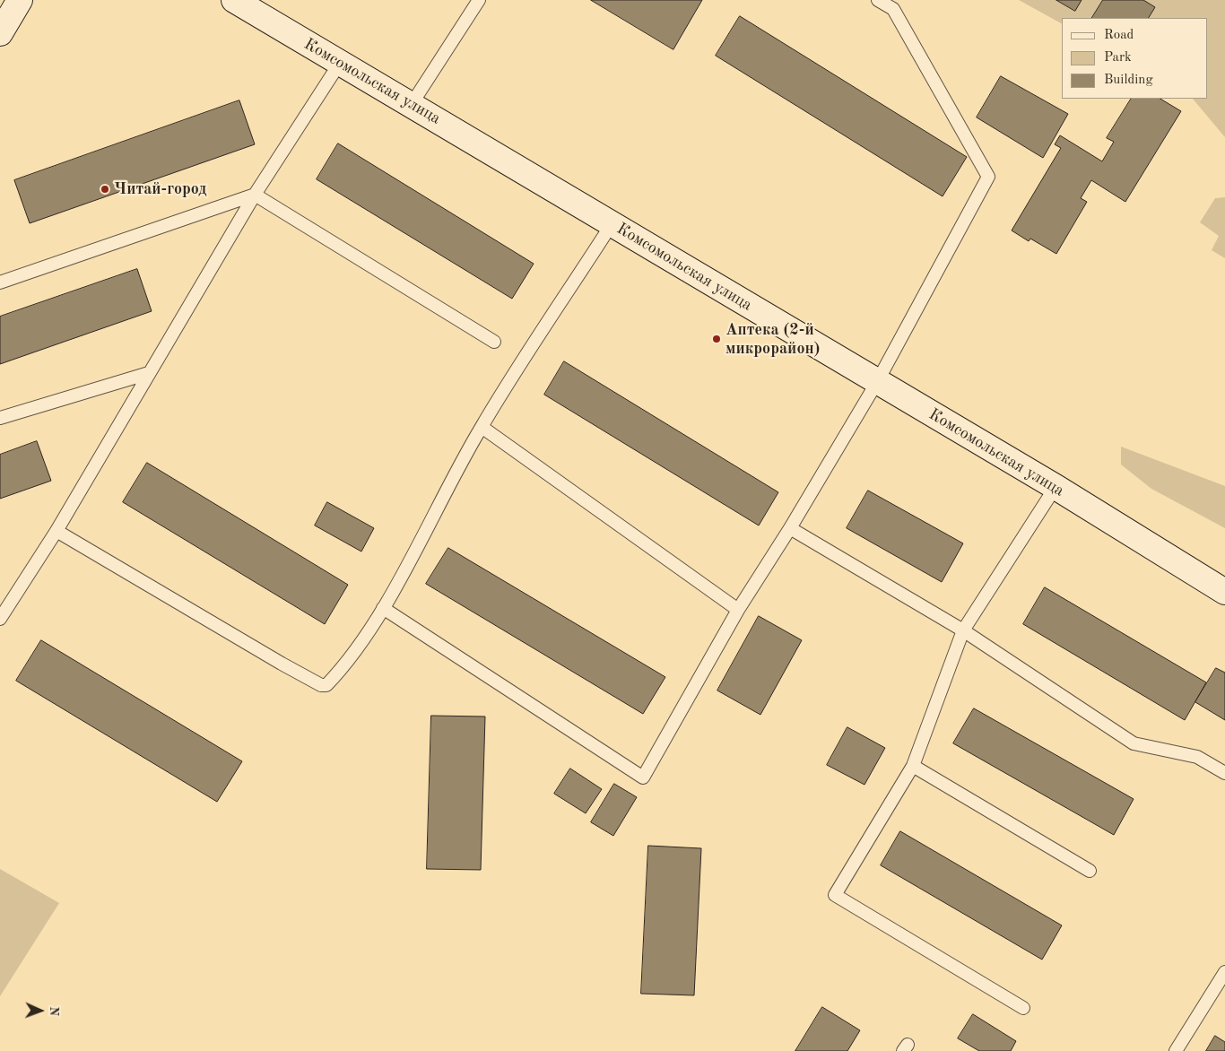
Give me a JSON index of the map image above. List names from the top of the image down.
{
  "streets": {
    "main road": ["Комсомольская улица"]
  },
  "places": ["Читай-город", "Аптека (2-й микрорайон)"],
  "legend": ["Road", "Park", "Building"],
  "north": "right"
}
